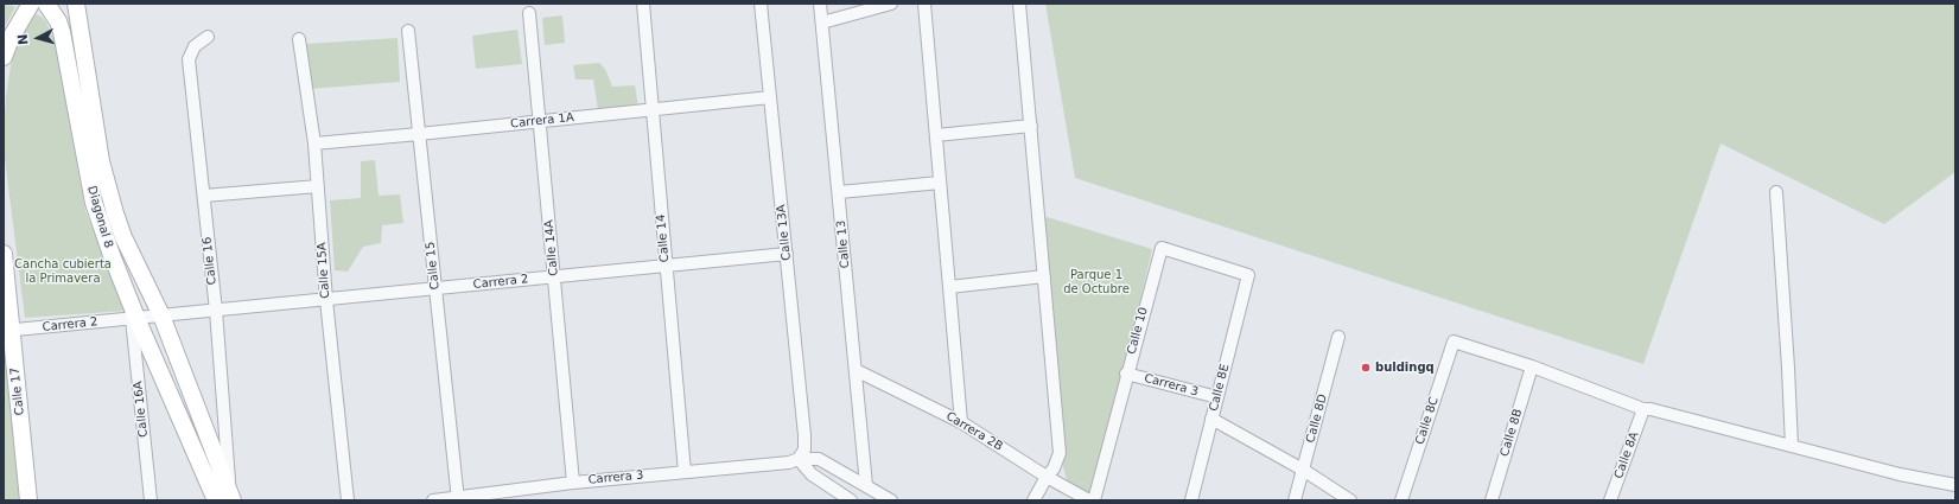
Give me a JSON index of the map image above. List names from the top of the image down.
{
  "streets": {
    "street": [
      "Carrera 1A",
      "Diagonal 8",
      "Calle 13A",
      "Calle 14",
      "Calle 13",
      "Calle 14A",
      "Calle 16",
      "Calle 15",
      "Calle 15A",
      "Carrera 2",
      "Calle 10",
      "Carrera 3",
      "Calle 8E",
      "Calle 17",
      "Calle 16A",
      "Calle 8D",
      "Calle 8C",
      "Carrera 2B",
      "Calle 8B",
      "Calle 8A"
    ]
  },
  "crossings": [
    ["Carrera 1A", "Calle 13A"],
    ["Carrera 1A", "Calle 14"],
    ["Carrera 1A", "Calle 14A"],
    ["Carrera 1A", "Calle 15"],
    ["Carrera 1A", "Calle 15A"],
    ["Diagonal 8", "Calle 16"],
    ["Diagonal 8", "Carrera 2"],
    ["Diagonal 8", "Calle 16A"],
    ["Calle 13A", "Carrera 2"],
    ["Calle 13A", "Carrera 3"],
    ["Calle 14", "Carrera 2"],
    ["Calle 14", "Carrera 3"],
    ["Calle 13", "Carrera 3"],
    ["Calle 13", "Carrera 2B"],
    ["Calle 14A", "Carrera 2"],
    ["Calle 14A", "Carrera 3"],
    ["Calle 16", "Carrera 2"],
    ["Calle 15", "Carrera 2"],
    ["Calle 15", "Carrera 3"],
    ["Calle 15A", "Carrera 2"],
    ["Carrera 2", "Calle 17"],
    ["Carrera 2", "Calle 16A"],
    ["Calle 10", "Carrera 3"],
    ["Calle 10", "Calle 8E"],
    ["Carrera 3", "Calle 8E"],
    ["Calle 8C", "Calle 8B"]
  ],
  "parks": ["Cancha cubierta la Primavera", "Parque 1 de Octubre"],
  "places": ["buldingq"],
  "north": "left"
}
